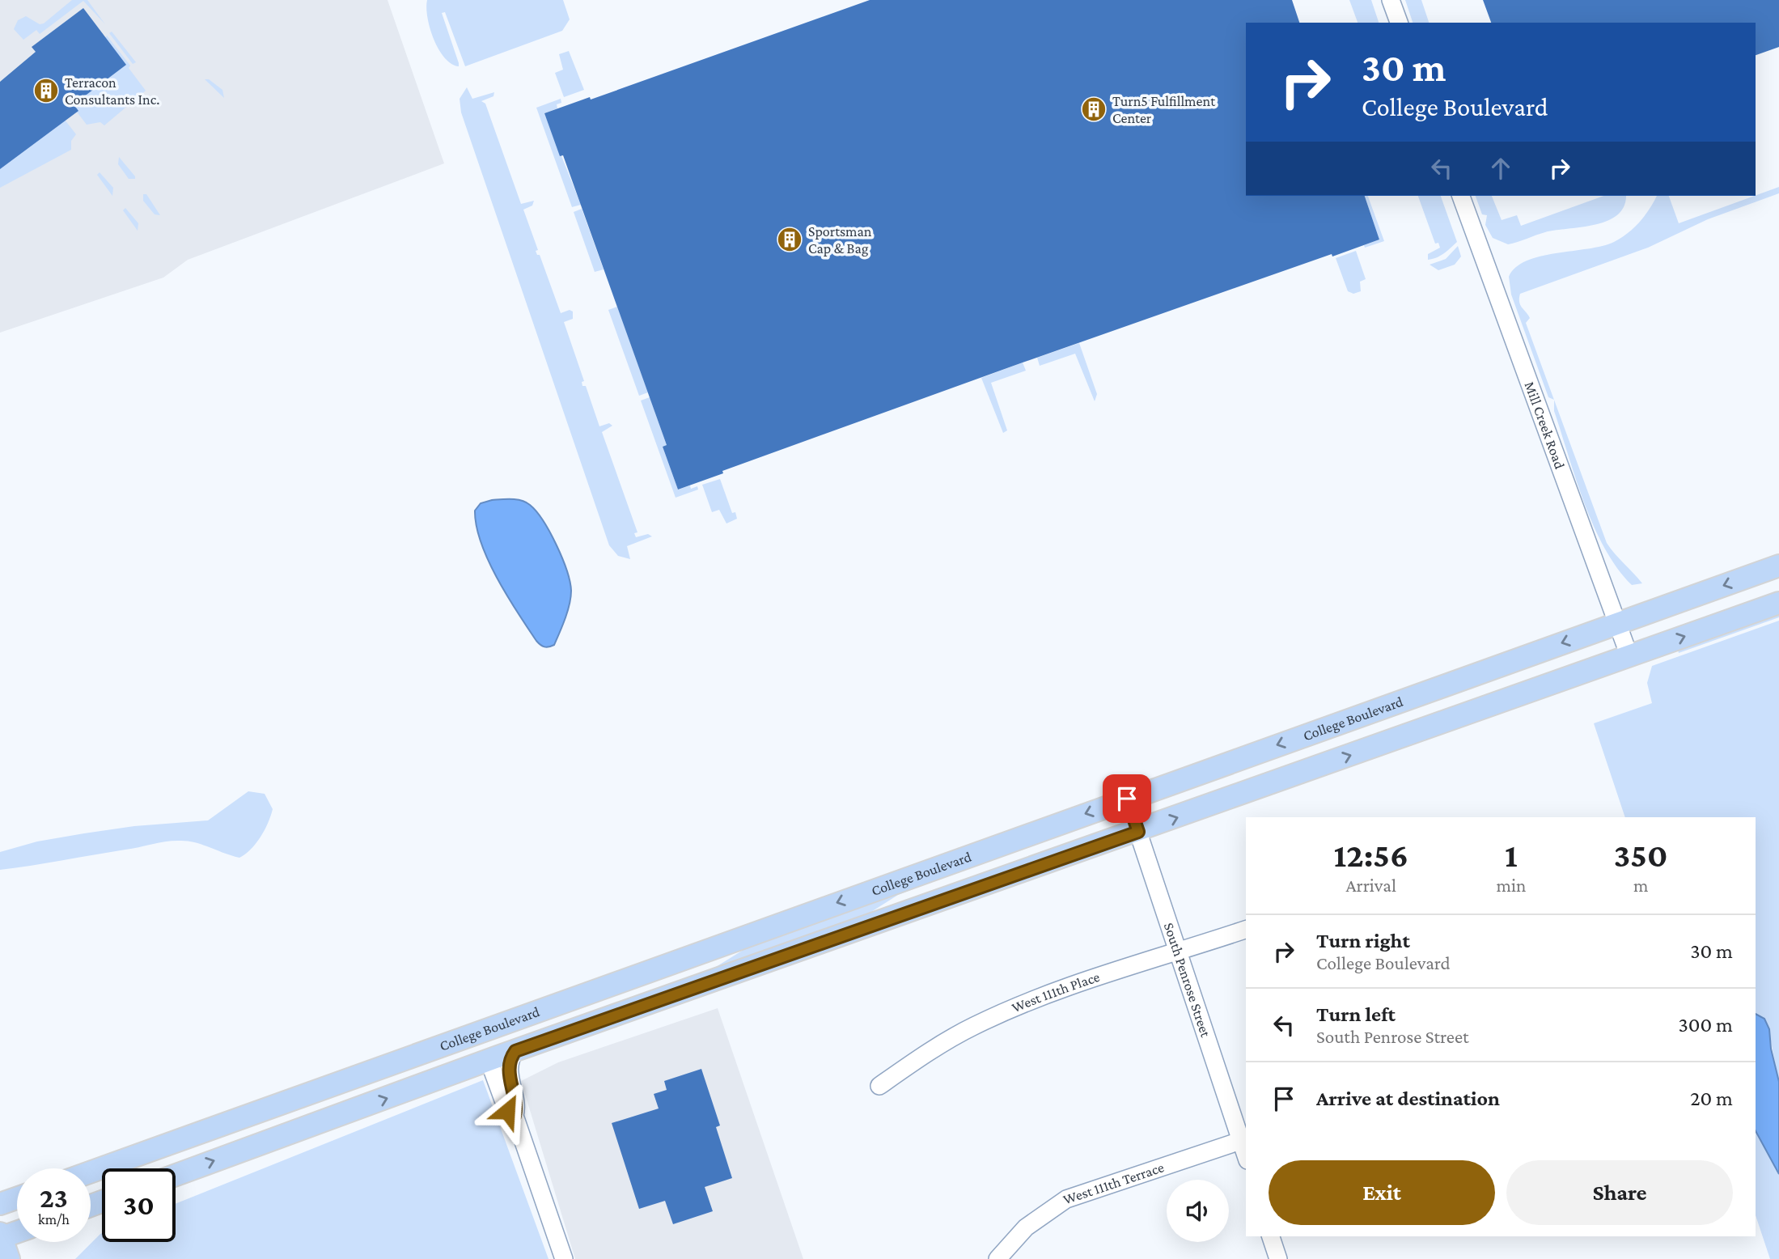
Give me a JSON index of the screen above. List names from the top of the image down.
{
  "streets": {
    "main road": ["College Boulevard"],
    "street": [
      "Mill Creek Road",
      "South Penrose Street",
      "West 111th Place",
      "West 111th Terrace"
    ]
  },
  "crossings": [
    ["Mill Creek Road", "College Boulevard"],
    ["College Boulevard", "South Penrose Street"],
    ["South Penrose Street", "West 111th Place"],
    ["South Penrose Street", "West 111th Terrace"]
  ],
  "places": {
    "building": ["Terracon Consultants Inc.", "Turn5 Fulfillment Center", "Sportsman Cap & Bag"]
  },
  "page": {
    "turn": ["30 m", "College Boulevard"],
    "eta": [
      "12:56",
      "Arrival",
      "1",
      "min",
      "350",
      "m"
    ],
    "list": [
      {
        "name": "Turn right",
        "note": "College Boulevard",
        "value": "30 m"
      },
      {
        "name": "Turn left",
        "note": "South Penrose Street",
        "value": "300 m"
      },
      {
        "name": "Arrive at destination",
        "value": "20 m"
      }
    ],
    "buttons": ["Exit", "Share"],
    "speed": "23 km/h",
    "limit": "30"
  }
}
